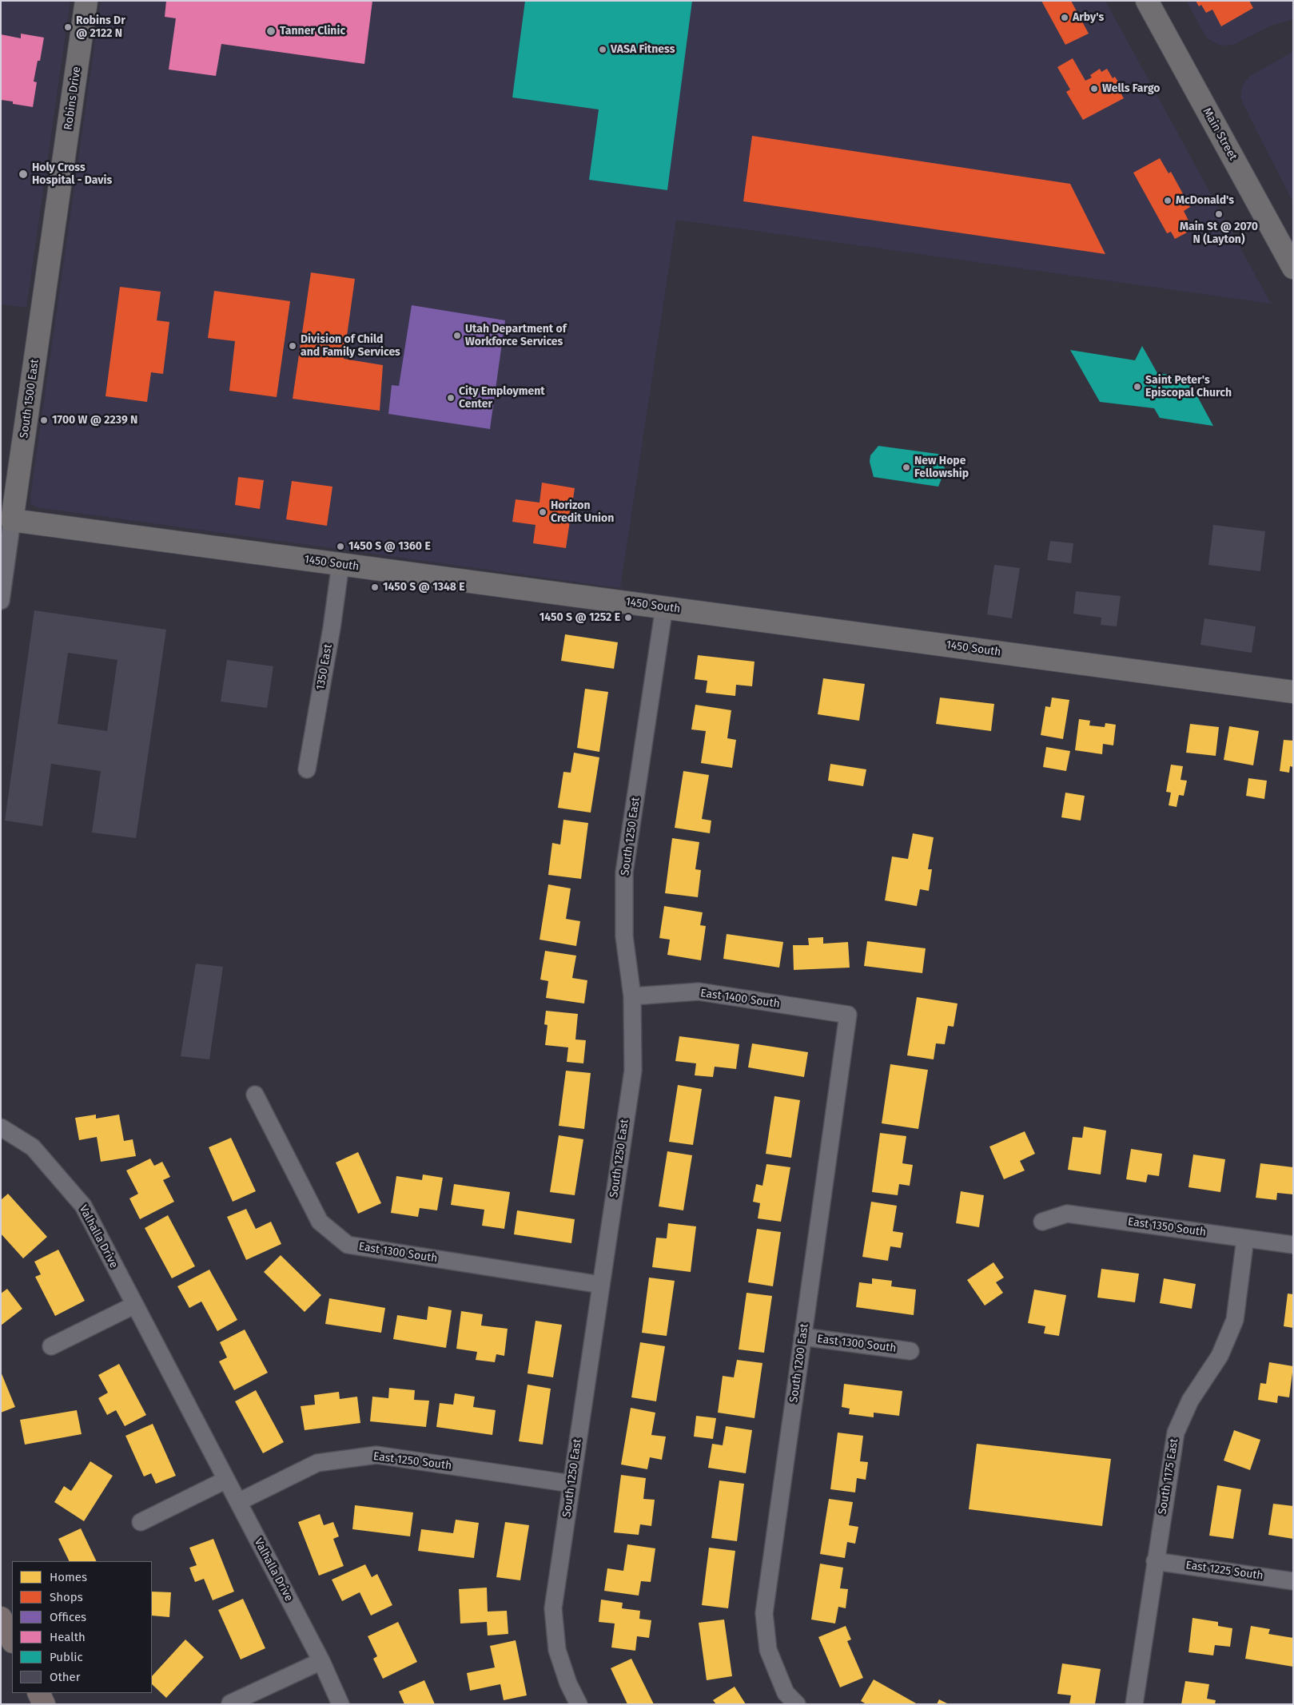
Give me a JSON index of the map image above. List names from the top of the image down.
{
  "streets": {
    "street": [
      "Robins Drive",
      "Main Street",
      "South 1500 East",
      "1450 South",
      "1350 East",
      "South 1250 East",
      "East 1400 South",
      "East 1350 South",
      "Valhalla Drive",
      "East 1300 South",
      "South 1200 East",
      "East 1250 South",
      "South 1175 East",
      "East 1225 South"
    ]
  },
  "crossings": [
    ["Robins Drive", "South 1500 East"],
    ["South 1500 East", "1450 South"],
    ["1450 South", "1350 East"],
    ["1450 South", "South 1250 East"],
    ["South 1250 East", "East 1400 South"],
    ["South 1250 East", "East 1300 South"],
    ["South 1250 East", "East 1250 South"],
    ["East 1400 South", "South 1200 East"],
    ["East 1350 South", "South 1175 East"],
    ["Valhalla Drive", "East 1250 South"],
    ["East 1300 South", "South 1200 East"],
    ["South 1175 East", "East 1225 South"]
  ],
  "places": [
    "Arby's",
    "Robins Dr @ 2122 N",
    "Tanner Clinic",
    "VASA Fitness",
    "Wells Fargo",
    "Holy Cross Hospital - Davis",
    "McDonald's",
    "Main St @ 2070 N (Layton)",
    "Utah Department of Workforce Services",
    "Division of Child and Family Services",
    "Saint Peter's Episcopal Church",
    "City Employment Center",
    "1700 W @ 2239 N",
    "New Hope Fellowship",
    "Horizon Credit Union",
    "1450 S @ 1360 E",
    "1450 S @ 1348 E",
    "1450 S @ 1252 E"
  ],
  "legend": [
    "Homes",
    "Shops",
    "Offices",
    "Health",
    "Public",
    "Other"
  ]
}
